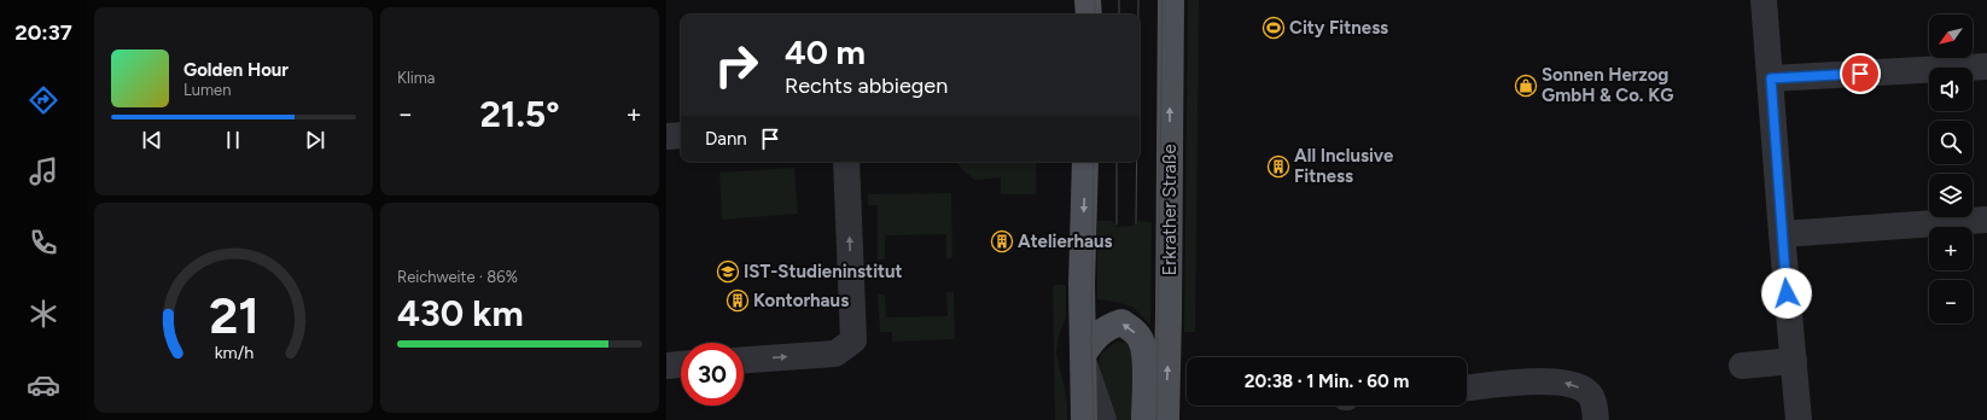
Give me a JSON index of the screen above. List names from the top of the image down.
{
  "streets": {
    "main road": ["Erkrather Straße"]
  },
  "places": {
    "sports": ["City Fitness"],
    "shop": ["Sonnen Herzog GmbH & Co. KG"],
    "building": ["All Inclusive Fitness", "Atelierhaus", "Kontorhaus"],
    "school or university": ["IST-Studieninstitut"]
  },
  "north": "bottom left",
  "page": {
    "tabs": "20:37",
    "tile": [
      "Klima",
      ["Reichweite · 86%", "430 km"]
    ],
    "map_buttons": ["+", "−"],
    "turn": ["40 m", "Rechts abbiegen"],
    "song": ["Golden Hour", "Lumen"],
    "heat": ["−", "21.5°", "+"],
    "then": "Dann",
    "limit": "30",
    "trip": "20:38 · 1 Min. · 60 m",
    "gauge": ["21", "km/h"]
  }
}
